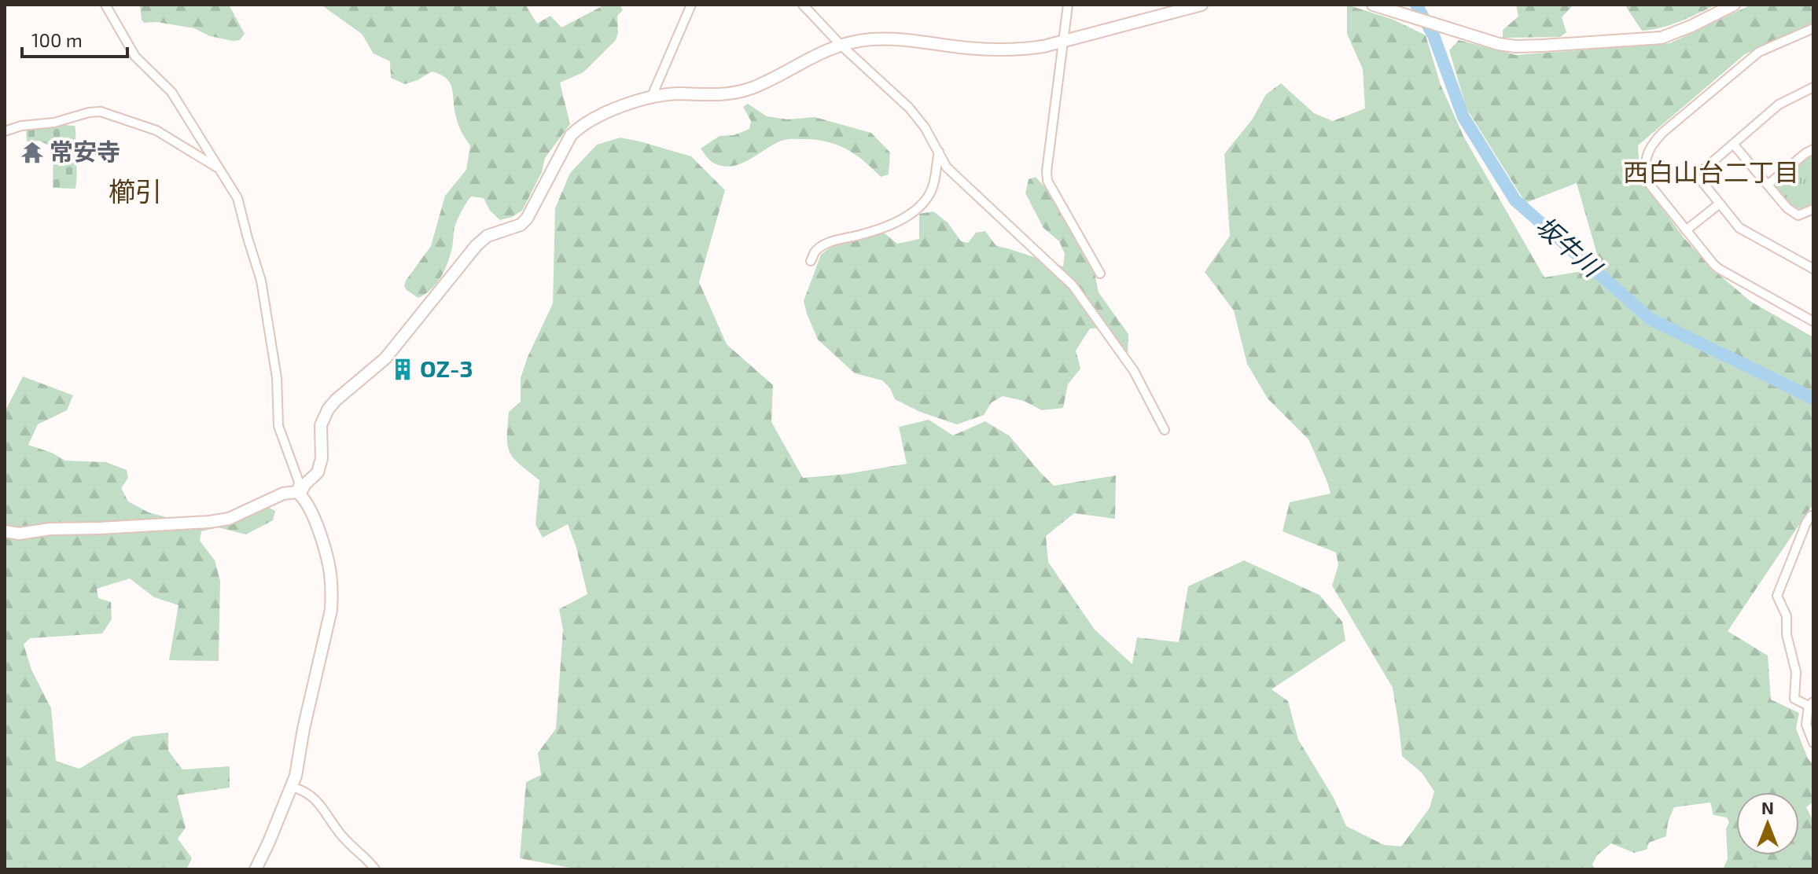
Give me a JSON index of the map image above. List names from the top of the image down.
{
  "districts": ["西白山台二丁目", "櫛引"],
  "water": ["坂牛川"],
  "places": {
    "temple": ["常安寺"],
    "building": ["OZ-3"]
  },
  "scale_bar": "100 m",
  "north": "top"
}
